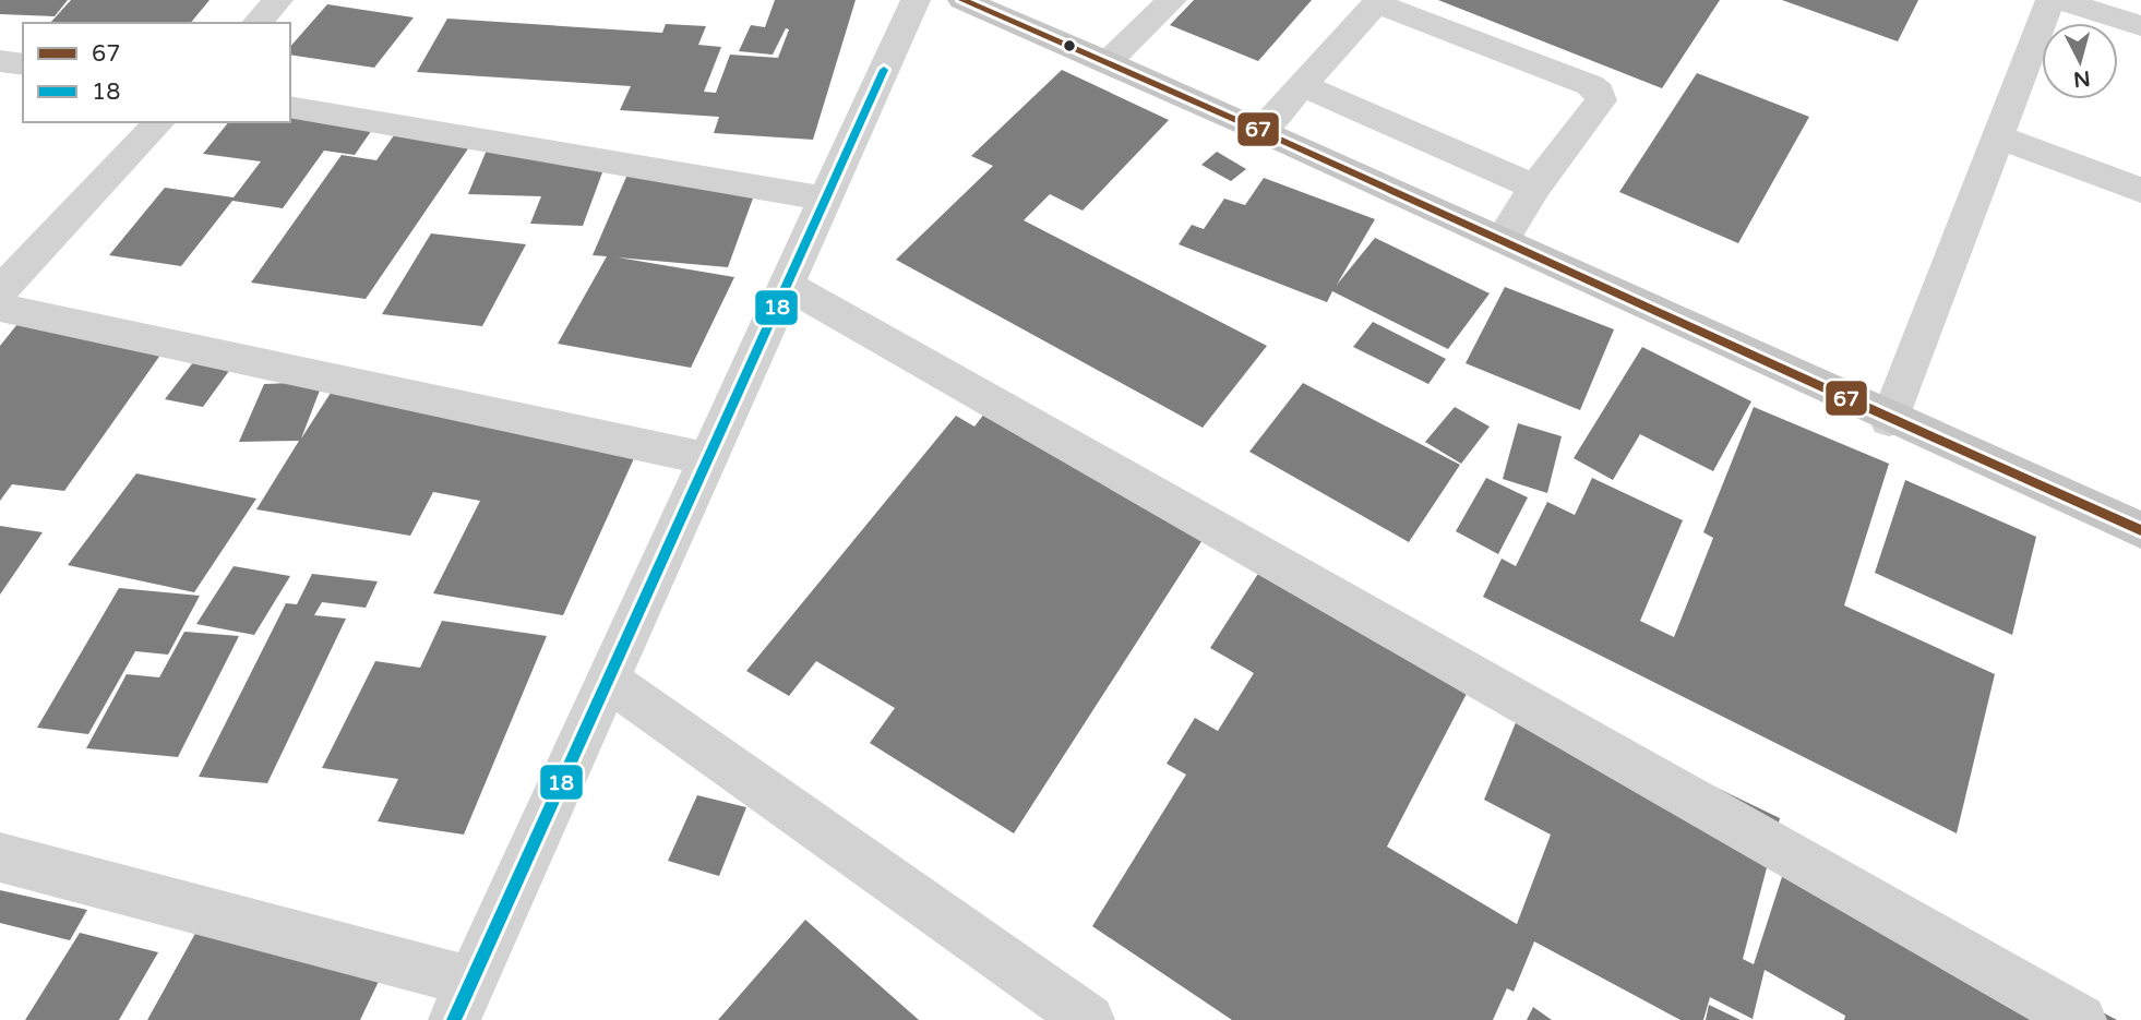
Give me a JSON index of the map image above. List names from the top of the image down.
{
  "lines": ["transit line 67", "transit line 18"],
  "legend": ["67", "18"],
  "north": "bottom"
}
